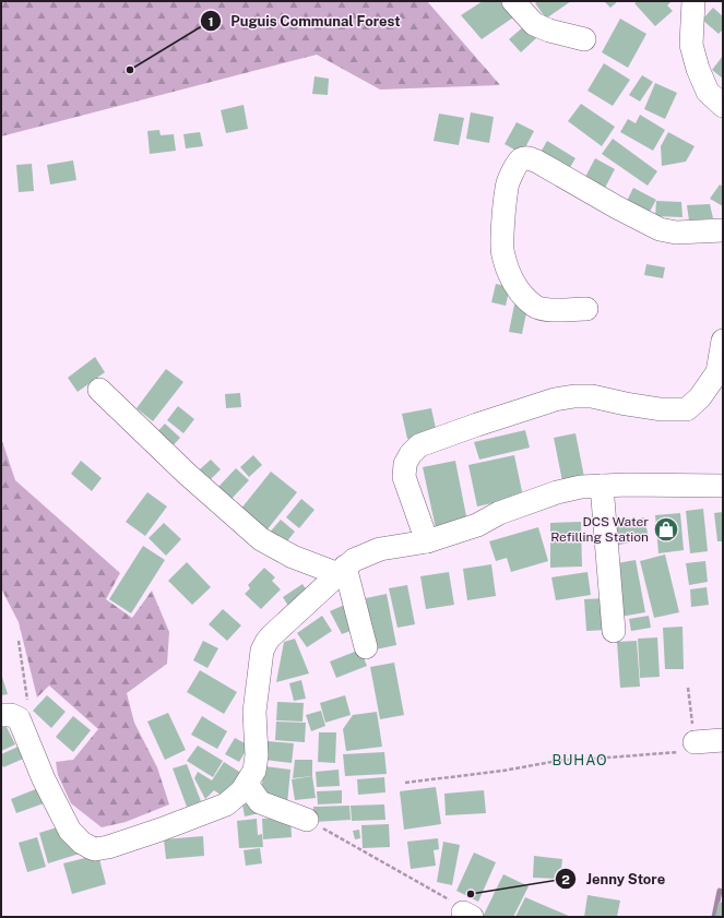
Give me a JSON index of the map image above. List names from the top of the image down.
{
  "districts": ["BUHAO"],
  "places": {
    "other": ["Puguis Communal Forest", "Jenny Store"],
    "shop": ["DCS Water Refilling Station"]
  }
}
